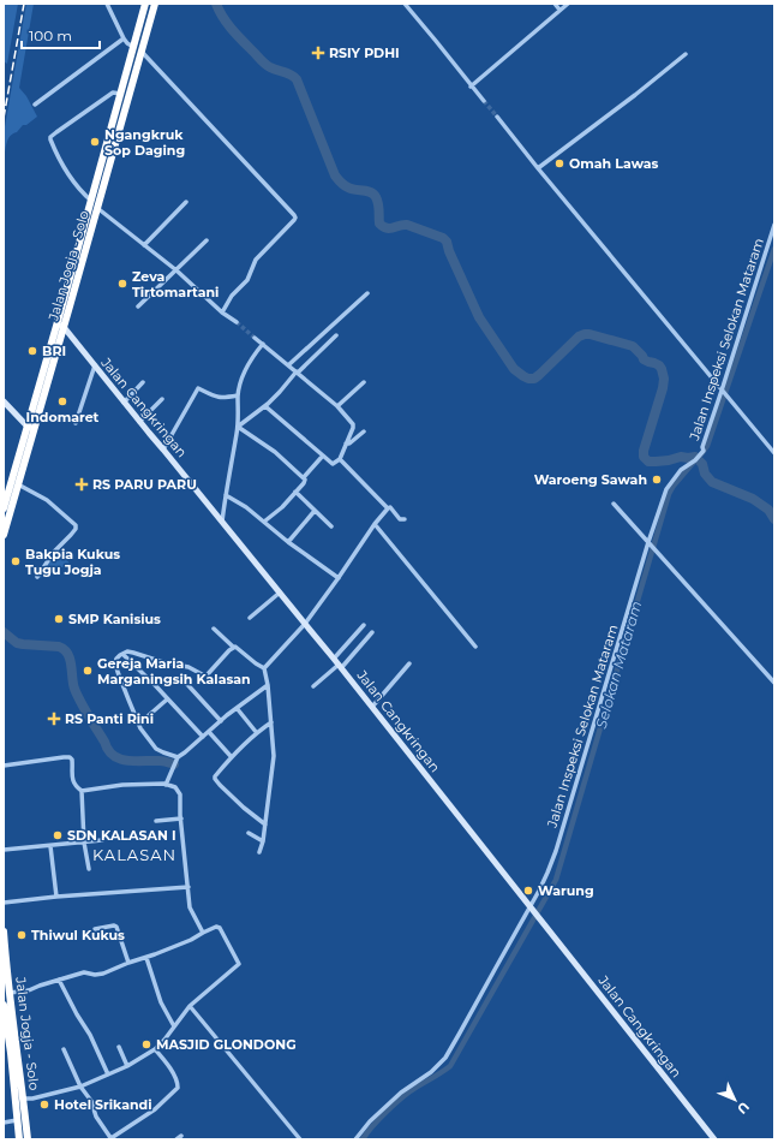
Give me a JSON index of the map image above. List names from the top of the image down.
{
  "streets": {
    "highway": ["Jalan Jogja - Solo"],
    "main road": ["Jalan Cangkringan"],
    "street": ["Jalan Inspeksi Selokan Mataram"]
  },
  "crossings": [
    ["Jalan Jogja - Solo", "Jalan Cangkringan"],
    ["Jalan Inspeksi Selokan Mataram", "Jalan Cangkringan"]
  ],
  "districts": ["KALASAN"],
  "water": ["Selokan Mataram"],
  "places": {
    "health": ["RSIY PDHI", "RS PARU PARU", "RS Panti Rini"],
    "other": [
      "Ngangkruk Sop Daging",
      "Omah Lawas",
      "Zeva Tirtomartani",
      "BRI",
      "Indomaret",
      "Waroeng Sawah",
      "Bakpia Kukus Tugu Jogja",
      "SMP Kanisius",
      "Gereja Maria Marganingsih Kalasan",
      "SDN KALASAN I",
      "Warung",
      "Thiwul Kukus",
      "MASJID GLONDONG",
      "Hotel Srikandi"
    ]
  },
  "scale_bar": "100 m",
  "north": "bottom right"
}
